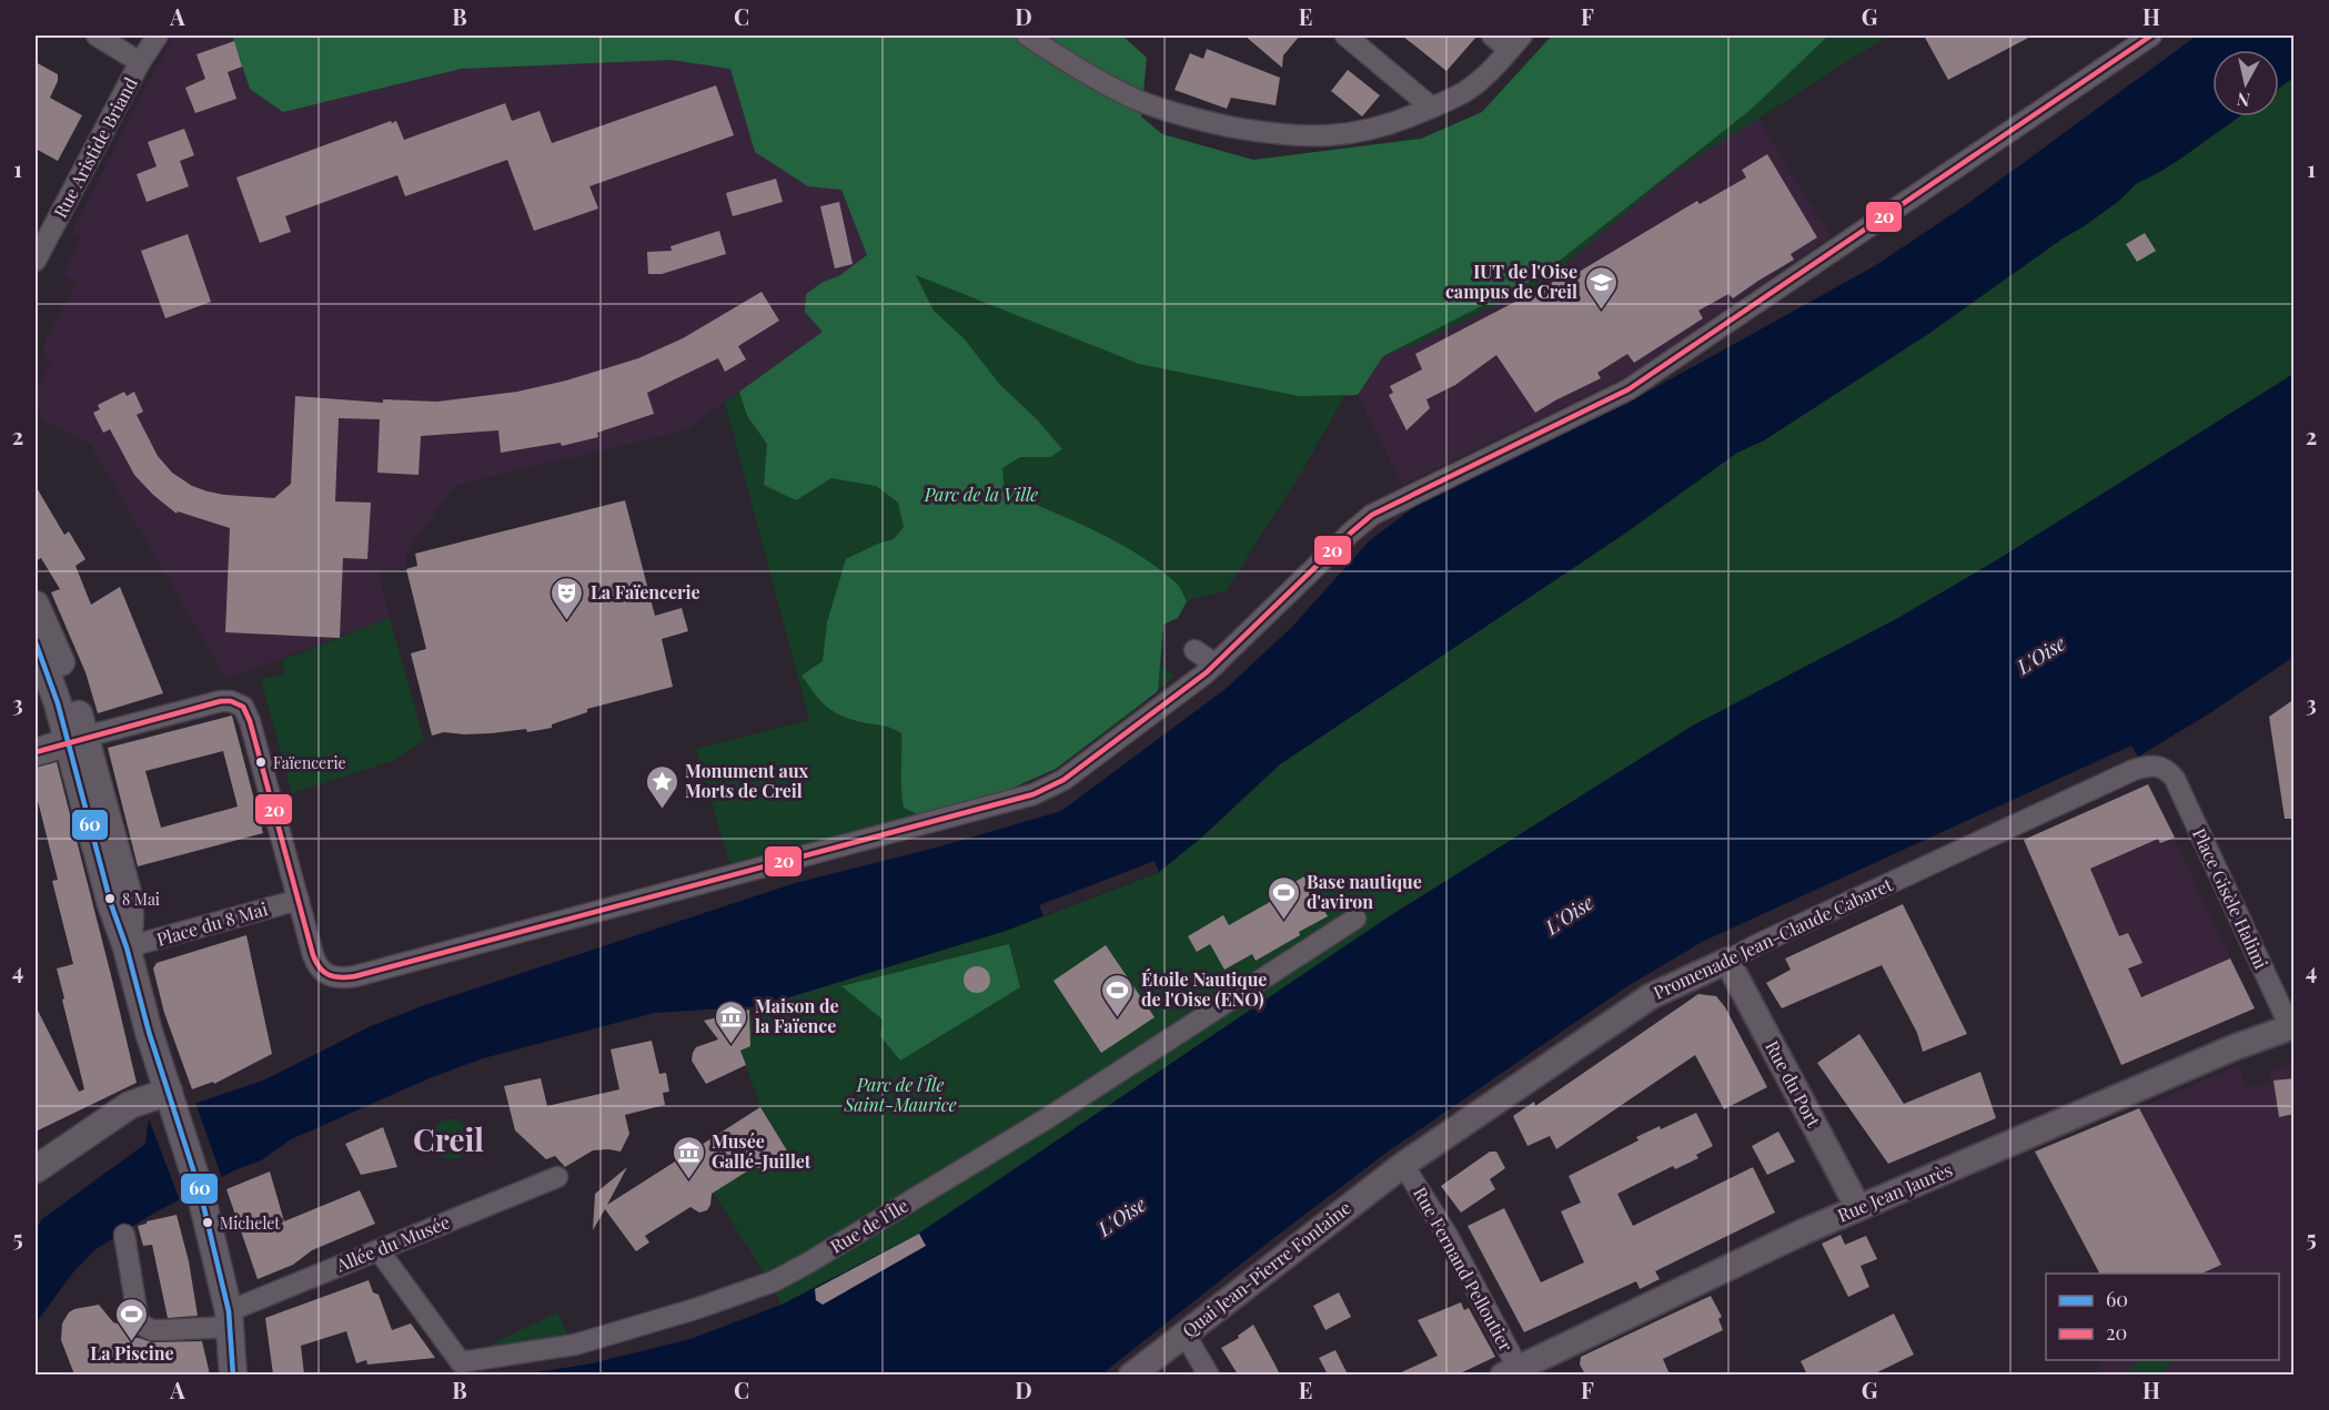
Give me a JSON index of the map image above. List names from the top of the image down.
{
  "streets": {
    "street": [
      "Rue Aristide Briand",
      "Place Gisèle Halimi",
      "Place du 8 Mai",
      "Promenade Jean-Claude Cabaret",
      "Rue du Port",
      "Rue Jean Jaurès",
      "Rue de l'Île",
      "Allée du Musée",
      "Quai Jean-Pierre Fontaine",
      "Rue Fernand Pelloutier"
    ]
  },
  "crossings": [
    ["Place Gisèle Halimi", "Promenade Jean-Claude Cabaret"],
    ["Place Gisèle Halimi", "Rue Jean Jaurès"],
    ["Promenade Jean-Claude Cabaret", "Rue du Port"],
    ["Promenade Jean-Claude Cabaret", "Quai Jean-Pierre Fontaine"],
    ["Promenade Jean-Claude Cabaret", "Rue Fernand Pelloutier"],
    ["Rue du Port", "Rue Jean Jaurès"],
    ["Rue Jean Jaurès", "Rue Fernand Pelloutier"],
    ["Rue de l'Île", "Allée du Musée"],
    ["Quai Jean-Pierre Fontaine", "Rue Fernand Pelloutier"]
  ],
  "districts": ["Creil"],
  "water": ["L'Oise"],
  "parks": ["Parc de la Ville", "Parc de l'Île Saint-Maurice"],
  "places": {
    "school or university": ["IUT de l'Oise campus de Creil"],
    "theatre": ["La Faïencerie"],
    "other": ["Faïencerie", "8 Mai", "Michelet"],
    "place": ["Monument aux Morts de Creil"],
    "sports": ["Base nautique d'aviron", "Étoile Nautique de l'Oise (ENO)", "La Piscine"],
    "museum": ["Maison de la Faïence", "Musée Gallé-Juillet"]
  },
  "lines": ["transit line 20", "transit line 60"],
  "legend": ["60", "20"],
  "north": "bottom",
  "grid": {
    "columns": [
      "A",
      "B",
      "C",
      "D",
      "E",
      "F",
      "G",
      "H"
    ],
    "rows": [
      "1",
      "2",
      "3",
      "4",
      "5"
    ]
  }
}
